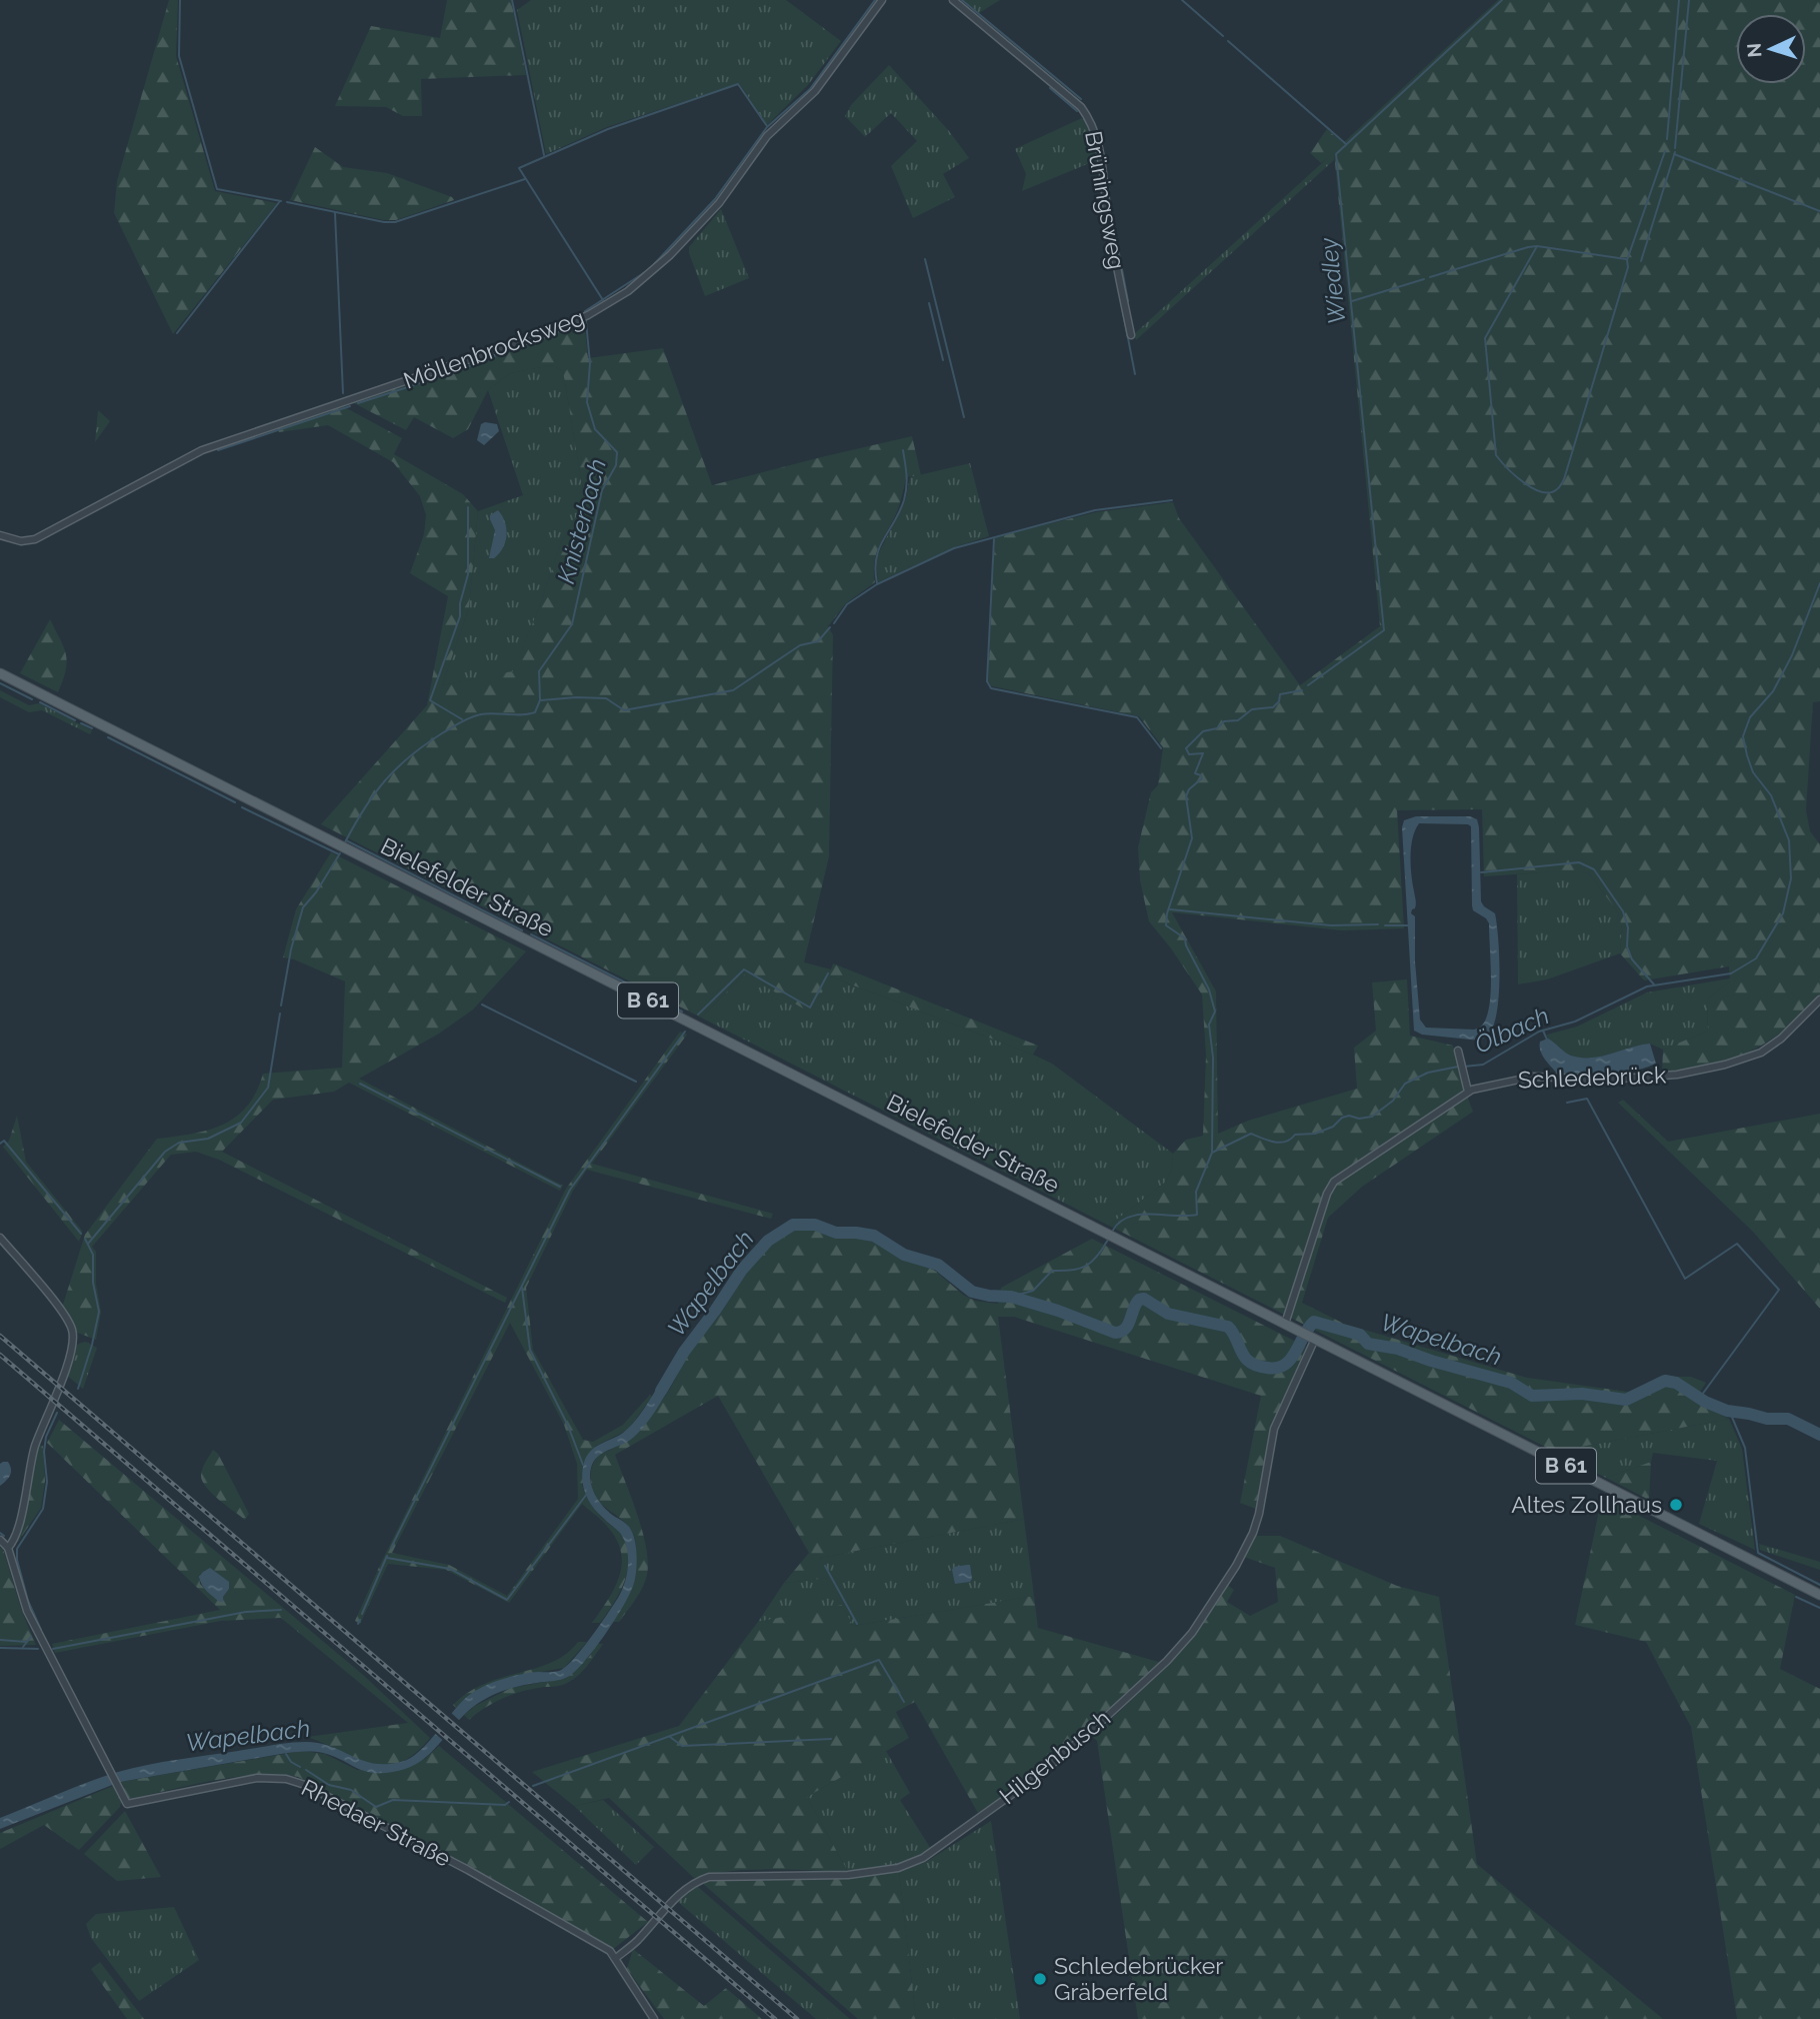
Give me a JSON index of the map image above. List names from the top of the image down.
{
  "streets": {
    "main road": ["Bielefelder Straße", "B 61"],
    "street": [
      "Brüningsweg",
      "Möllenbrocksweg",
      "Schledebrück",
      "Hilgenbusch",
      "Rhedaer Straße"
    ]
  },
  "crossings": [
    ["Bielefelder Straße", "Schledebrück"],
    ["Bielefelder Straße", "Hilgenbusch"],
    ["Hilgenbusch", "Rhedaer Straße"]
  ],
  "water": [
    "Wiedley",
    "Knisterbach",
    "Ölbach",
    "Wapelbach"
  ],
  "places": ["Altes Zollhaus", "Schledebrücker Gräberfeld"],
  "north": "left"
}
